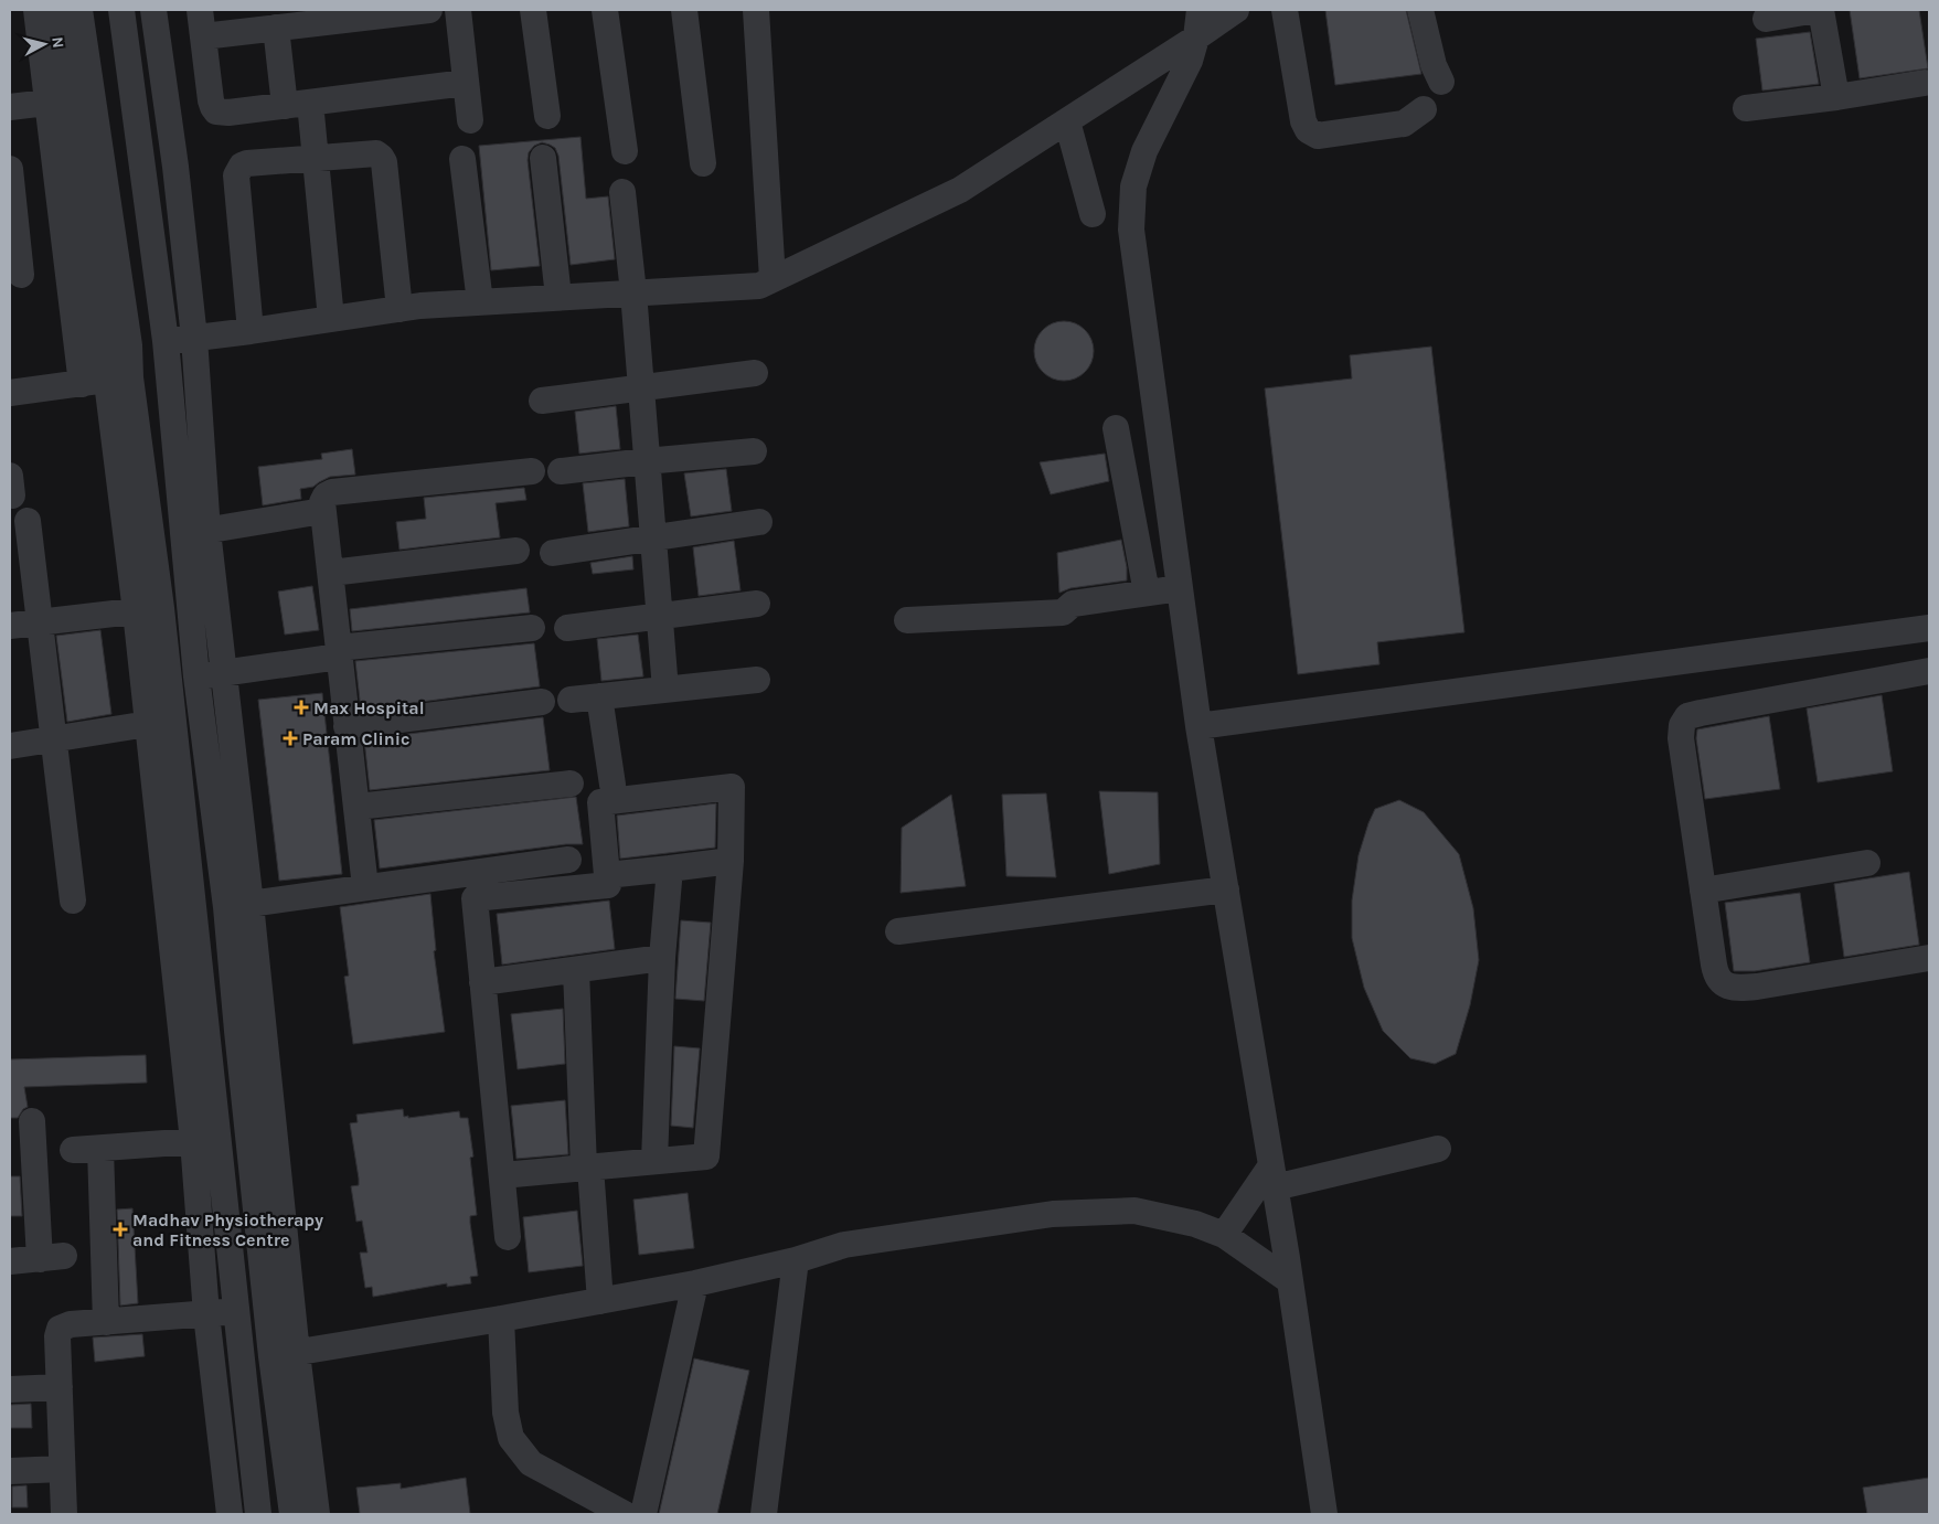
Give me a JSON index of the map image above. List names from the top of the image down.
{
  "places": {
    "health": ["Max Hospital", "Param Clinic", "Madhav Physiotherapy and Fitness Centre"]
  },
  "north": "right"
}
